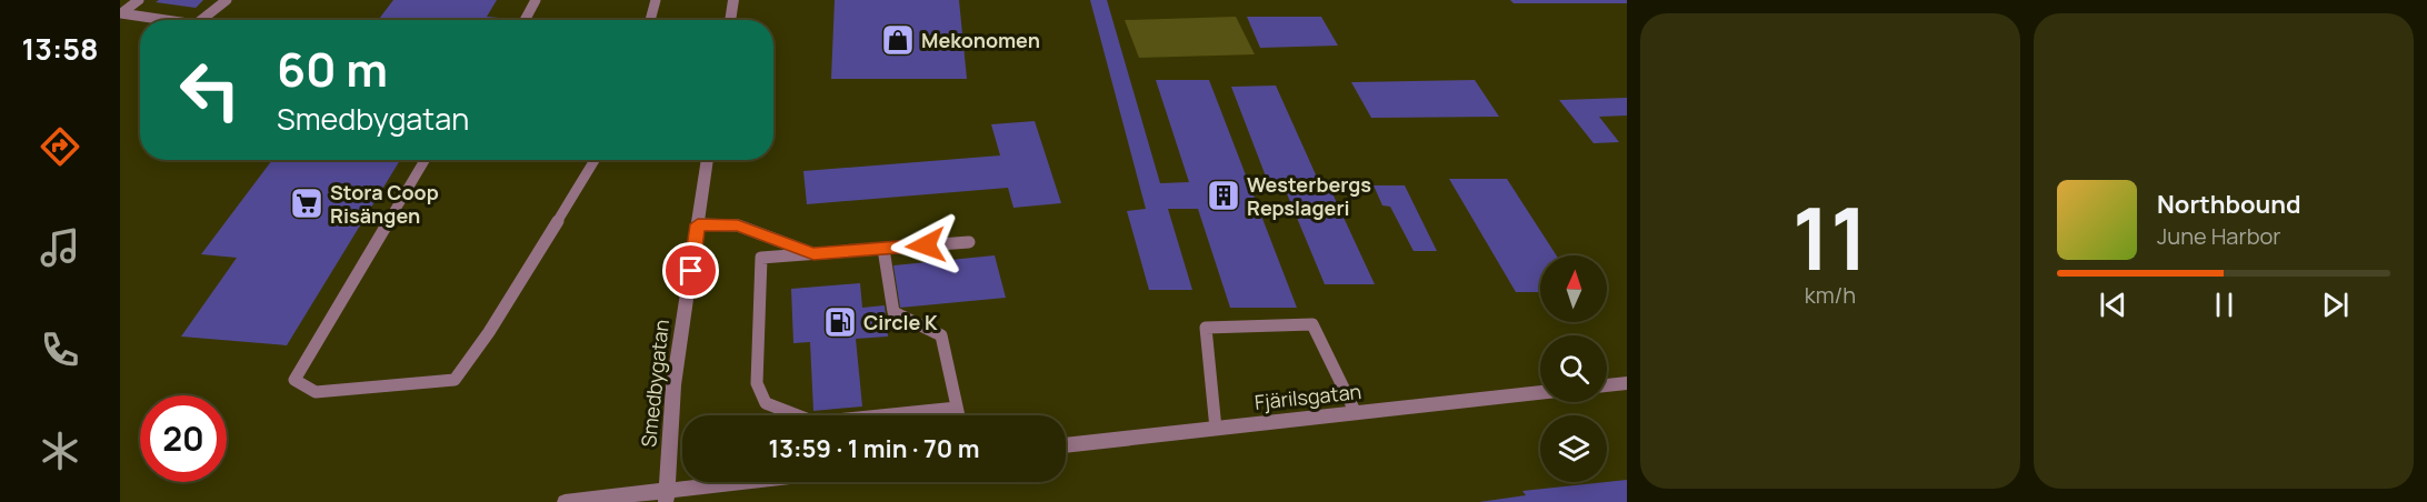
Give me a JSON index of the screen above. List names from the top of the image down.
{
  "streets": {
    "street": ["Smedbygatan", "Fjärilsgatan"]
  },
  "places": {
    "shop": ["Mekonomen"],
    "building": ["Westerbergs Repslageri"],
    "supermarket": ["Stora Coop Risängen"],
    "fuel station": ["Circle K"]
  },
  "north": "top",
  "page": {
    "tabs": "13:58",
    "tile": ["11", "km/h"],
    "turn": ["60 m", "Smedbygatan"],
    "song": ["Northbound", "June Harbor"],
    "limit": "20",
    "trip": "13:59 · 1 min · 70 m"
  }
}
